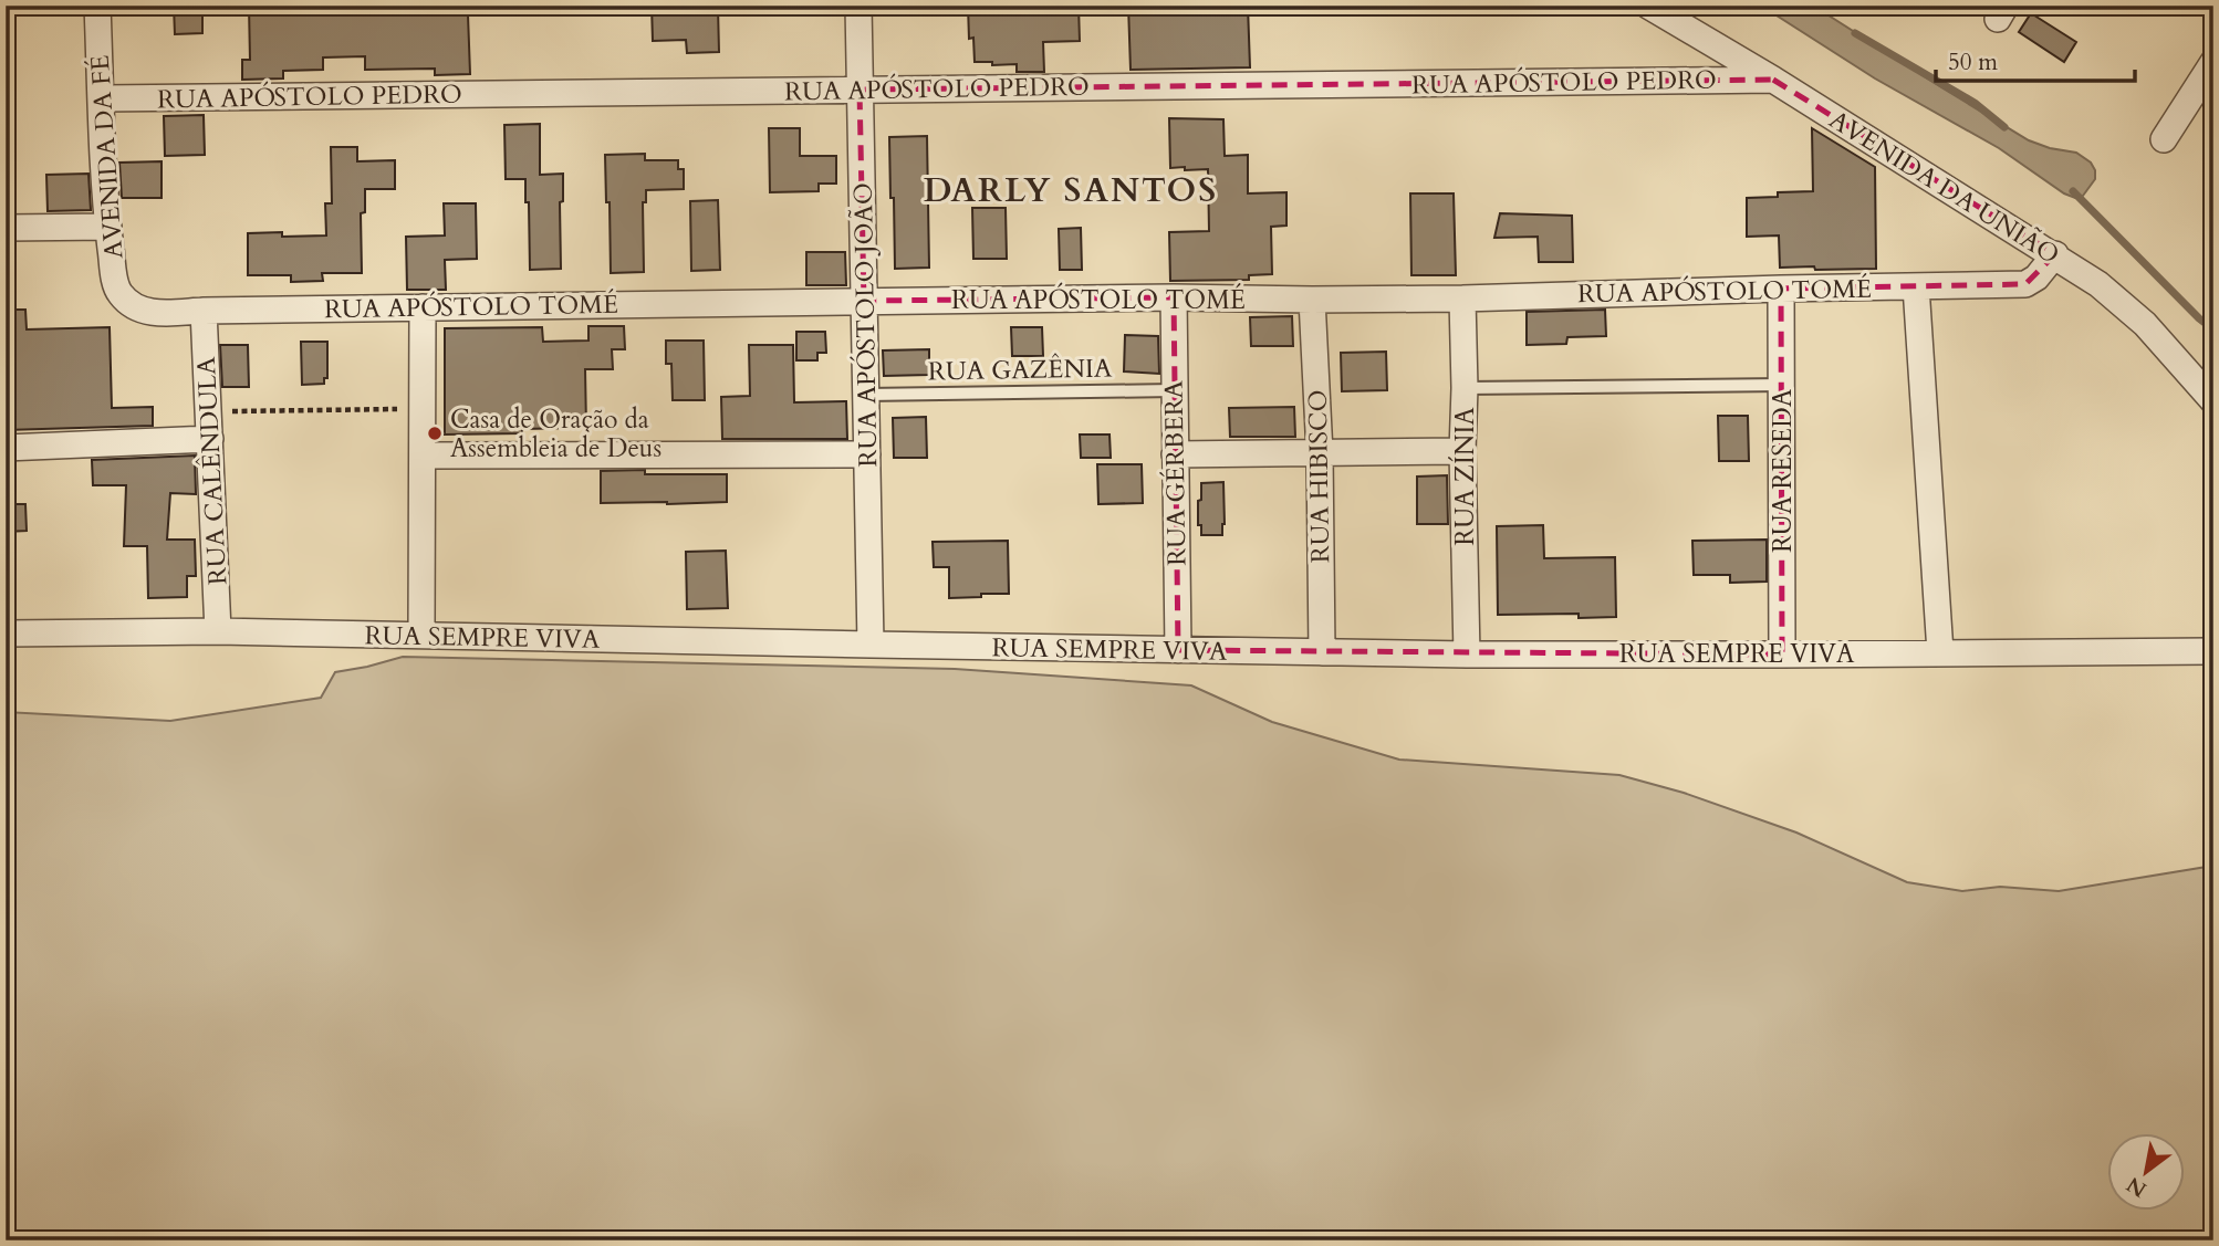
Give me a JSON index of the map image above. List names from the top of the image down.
{
  "streets": {
    "street": [
      "RUA APÓSTOLO PEDRO",
      "AVENIDA DA FÉ",
      "AVENIDA DA UNIÃO",
      "RUA APÓSTOLO TOMÉ",
      "RUA APÓSTOLO JOÃO",
      "RUA CALÊNDULA",
      "RUA RESEDA",
      "RUA GÉRBERA",
      "RUA HIBISCO",
      "RUA ZÍNIA",
      "RUA SEMPRE VIVA"
    ],
    "lane": ["RUA GAZÊNIA"]
  },
  "crossings": [
    ["RUA APÓSTOLO PEDRO", "AVENIDA DA FÉ"],
    ["RUA APÓSTOLO PEDRO", "AVENIDA DA UNIÃO"],
    ["RUA APÓSTOLO PEDRO", "RUA APÓSTOLO JOÃO"],
    ["AVENIDA DA FÉ", "RUA APÓSTOLO TOMÉ"],
    ["AVENIDA DA UNIÃO", "RUA APÓSTOLO TOMÉ"],
    ["RUA APÓSTOLO TOMÉ", "RUA APÓSTOLO JOÃO"],
    ["RUA APÓSTOLO TOMÉ", "RUA CALÊNDULA"],
    ["RUA APÓSTOLO TOMÉ", "RUA RESEDA"],
    ["RUA APÓSTOLO TOMÉ", "RUA GÉRBERA"],
    ["RUA APÓSTOLO TOMÉ", "RUA HIBISCO"],
    ["RUA APÓSTOLO TOMÉ", "RUA ZÍNIA"],
    ["RUA APÓSTOLO JOÃO", "RUA GAZÊNIA"],
    ["RUA APÓSTOLO JOÃO", "RUA SEMPRE VIVA"],
    ["RUA GAZÊNIA", "RUA GÉRBERA"],
    ["RUA CALÊNDULA", "RUA SEMPRE VIVA"],
    ["RUA RESEDA", "RUA SEMPRE VIVA"],
    ["RUA GÉRBERA", "RUA SEMPRE VIVA"],
    ["RUA HIBISCO", "RUA SEMPRE VIVA"],
    ["RUA ZÍNIA", "RUA SEMPRE VIVA"]
  ],
  "districts": ["DARLY SANTOS"],
  "places": ["Casa de Oração da Assembleia de Deus"],
  "scale_bar": "50 m",
  "north": "bottom left"
}
